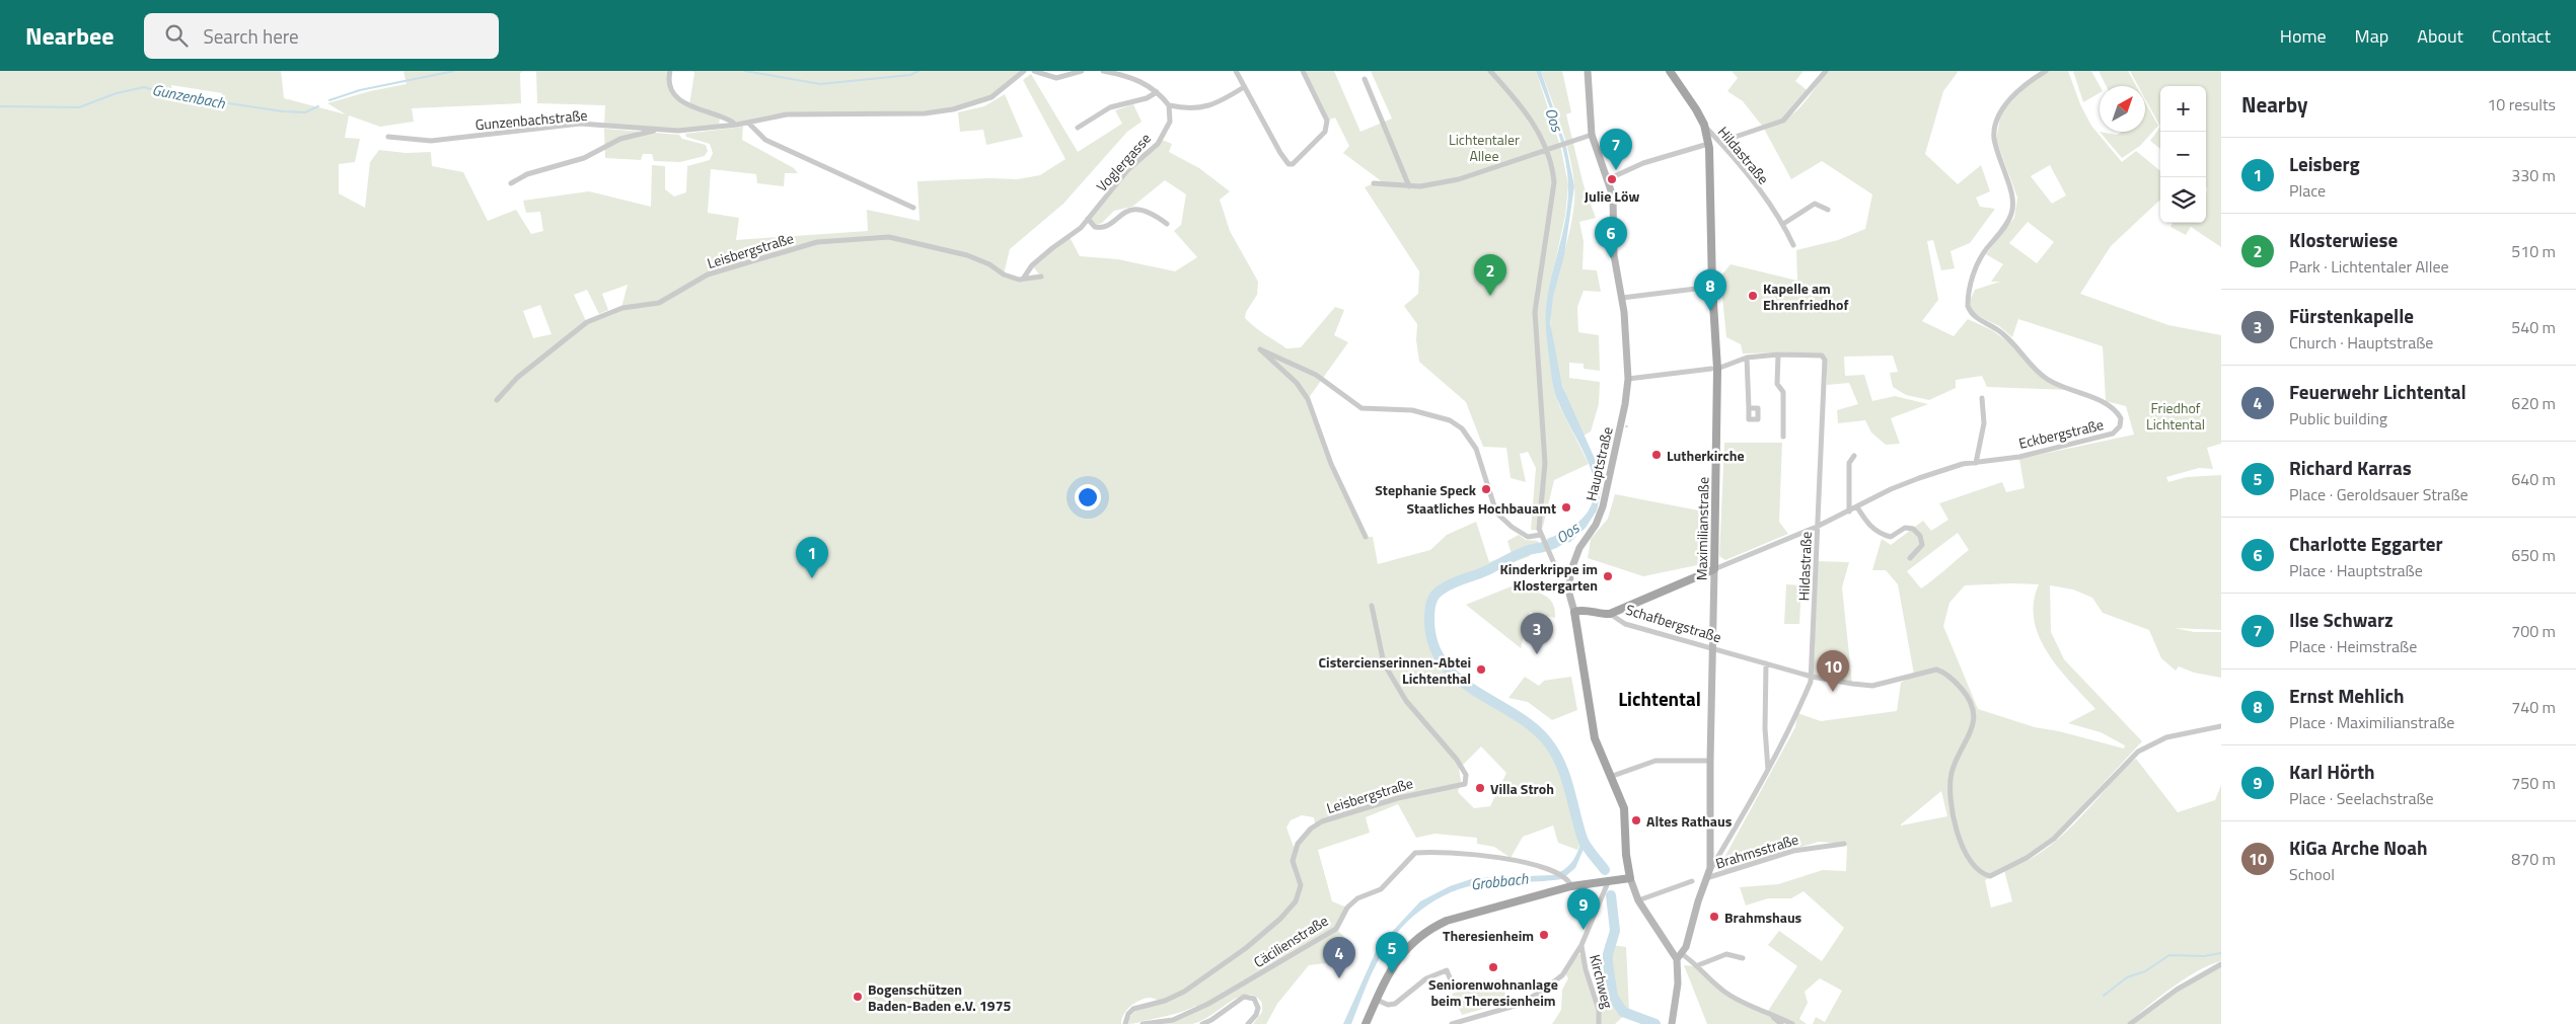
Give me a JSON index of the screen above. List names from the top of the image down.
{
  "streets": {
    "main road": [
      "Eckbergstraße",
      "Hauptstraße",
      "Maximilianstraße",
      "Schafbergstraße"
    ],
    "street": [
      "Gunzenbachstraße",
      "Hildastraße",
      "Voglergasse",
      "Leisbergstraße",
      "Brahmsstraße",
      "Cäcilienstraße",
      "Kirchweg"
    ]
  },
  "crossings": [
    ["Hildastraße", "Eckbergstraße"],
    ["Hildastraße", "Maximilianstraße"],
    ["Hildastraße", "Schafbergstraße"],
    ["Voglergasse", "Leisbergstraße"],
    ["Eckbergstraße", "Maximilianstraße"],
    ["Eckbergstraße", "Schafbergstraße"],
    ["Hauptstraße", "Maximilianstraße"],
    ["Hauptstraße", "Schafbergstraße"],
    ["Maximilianstraße", "Schafbergstraße"],
    ["Maximilianstraße", "Brahmsstraße"]
  ],
  "districts": ["Lichtental"],
  "water": ["Gunzenbach", "Oos", "Grobbach"],
  "parks": ["Lichtentaler Allee", "Friedhof Lichtental"],
  "places": [
    "Julie Löw",
    "Kapelle am Ehrenfriedhof",
    "Lutherkirche",
    "Stephanie Speck",
    "Staatliches Hochbauamt",
    "Kinderkrippe im Klostergarten",
    "Cistercienserinnen-Abtei Lichtenthal",
    "Villa Stroh",
    "Altes Rathaus",
    "Brahmshaus",
    "Theresienheim",
    "Seniorenwohnanlage beim Theresienheim",
    "Bogenschützen Baden-Baden e.V. 1975"
  ],
  "north": "top right",
  "page": {
    "header": "Nearbee",
    "search": "Search here",
    "nav": [
      "Home",
      "Map",
      "About",
      "Contact"
    ],
    "heading": ["Nearby", "10 results"],
    "map_buttons": ["+", "−"],
    "pins": [
      "7",
      "6",
      "2",
      "8",
      "1",
      "3",
      "10",
      "9",
      "5",
      "4"
    ],
    "list": [
      {
        "mark": "1",
        "name": "Leisberg",
        "note": "Place",
        "value": "330 m"
      },
      {
        "mark": "2",
        "name": "Klosterwiese",
        "note": "Park · Lichtentaler Allee",
        "value": "510 m"
      },
      {
        "mark": "3",
        "name": "Fürstenkapelle",
        "note": "Church · Hauptstraße",
        "value": "540 m"
      },
      {
        "mark": "4",
        "name": "Feuerwehr Lichtental",
        "note": "Public building",
        "value": "620 m"
      },
      {
        "mark": "5",
        "name": "Richard Karras",
        "note": "Place · Geroldsauer Straße",
        "value": "640 m"
      },
      {
        "mark": "6",
        "name": "Charlotte Eggarter",
        "note": "Place · Hauptstraße",
        "value": "650 m"
      },
      {
        "mark": "7",
        "name": "Ilse Schwarz",
        "note": "Place · Heimstraße",
        "value": "700 m"
      },
      {
        "mark": "8",
        "name": "Ernst Mehlich",
        "note": "Place · Maximilianstraße",
        "value": "740 m"
      },
      {
        "mark": "9",
        "name": "Karl Hörth",
        "note": "Place · Seelachstraße",
        "value": "750 m"
      },
      {
        "mark": "10",
        "name": "KiGa Arche Noah",
        "note": "School",
        "value": "870 m"
      }
    ]
  }
}
